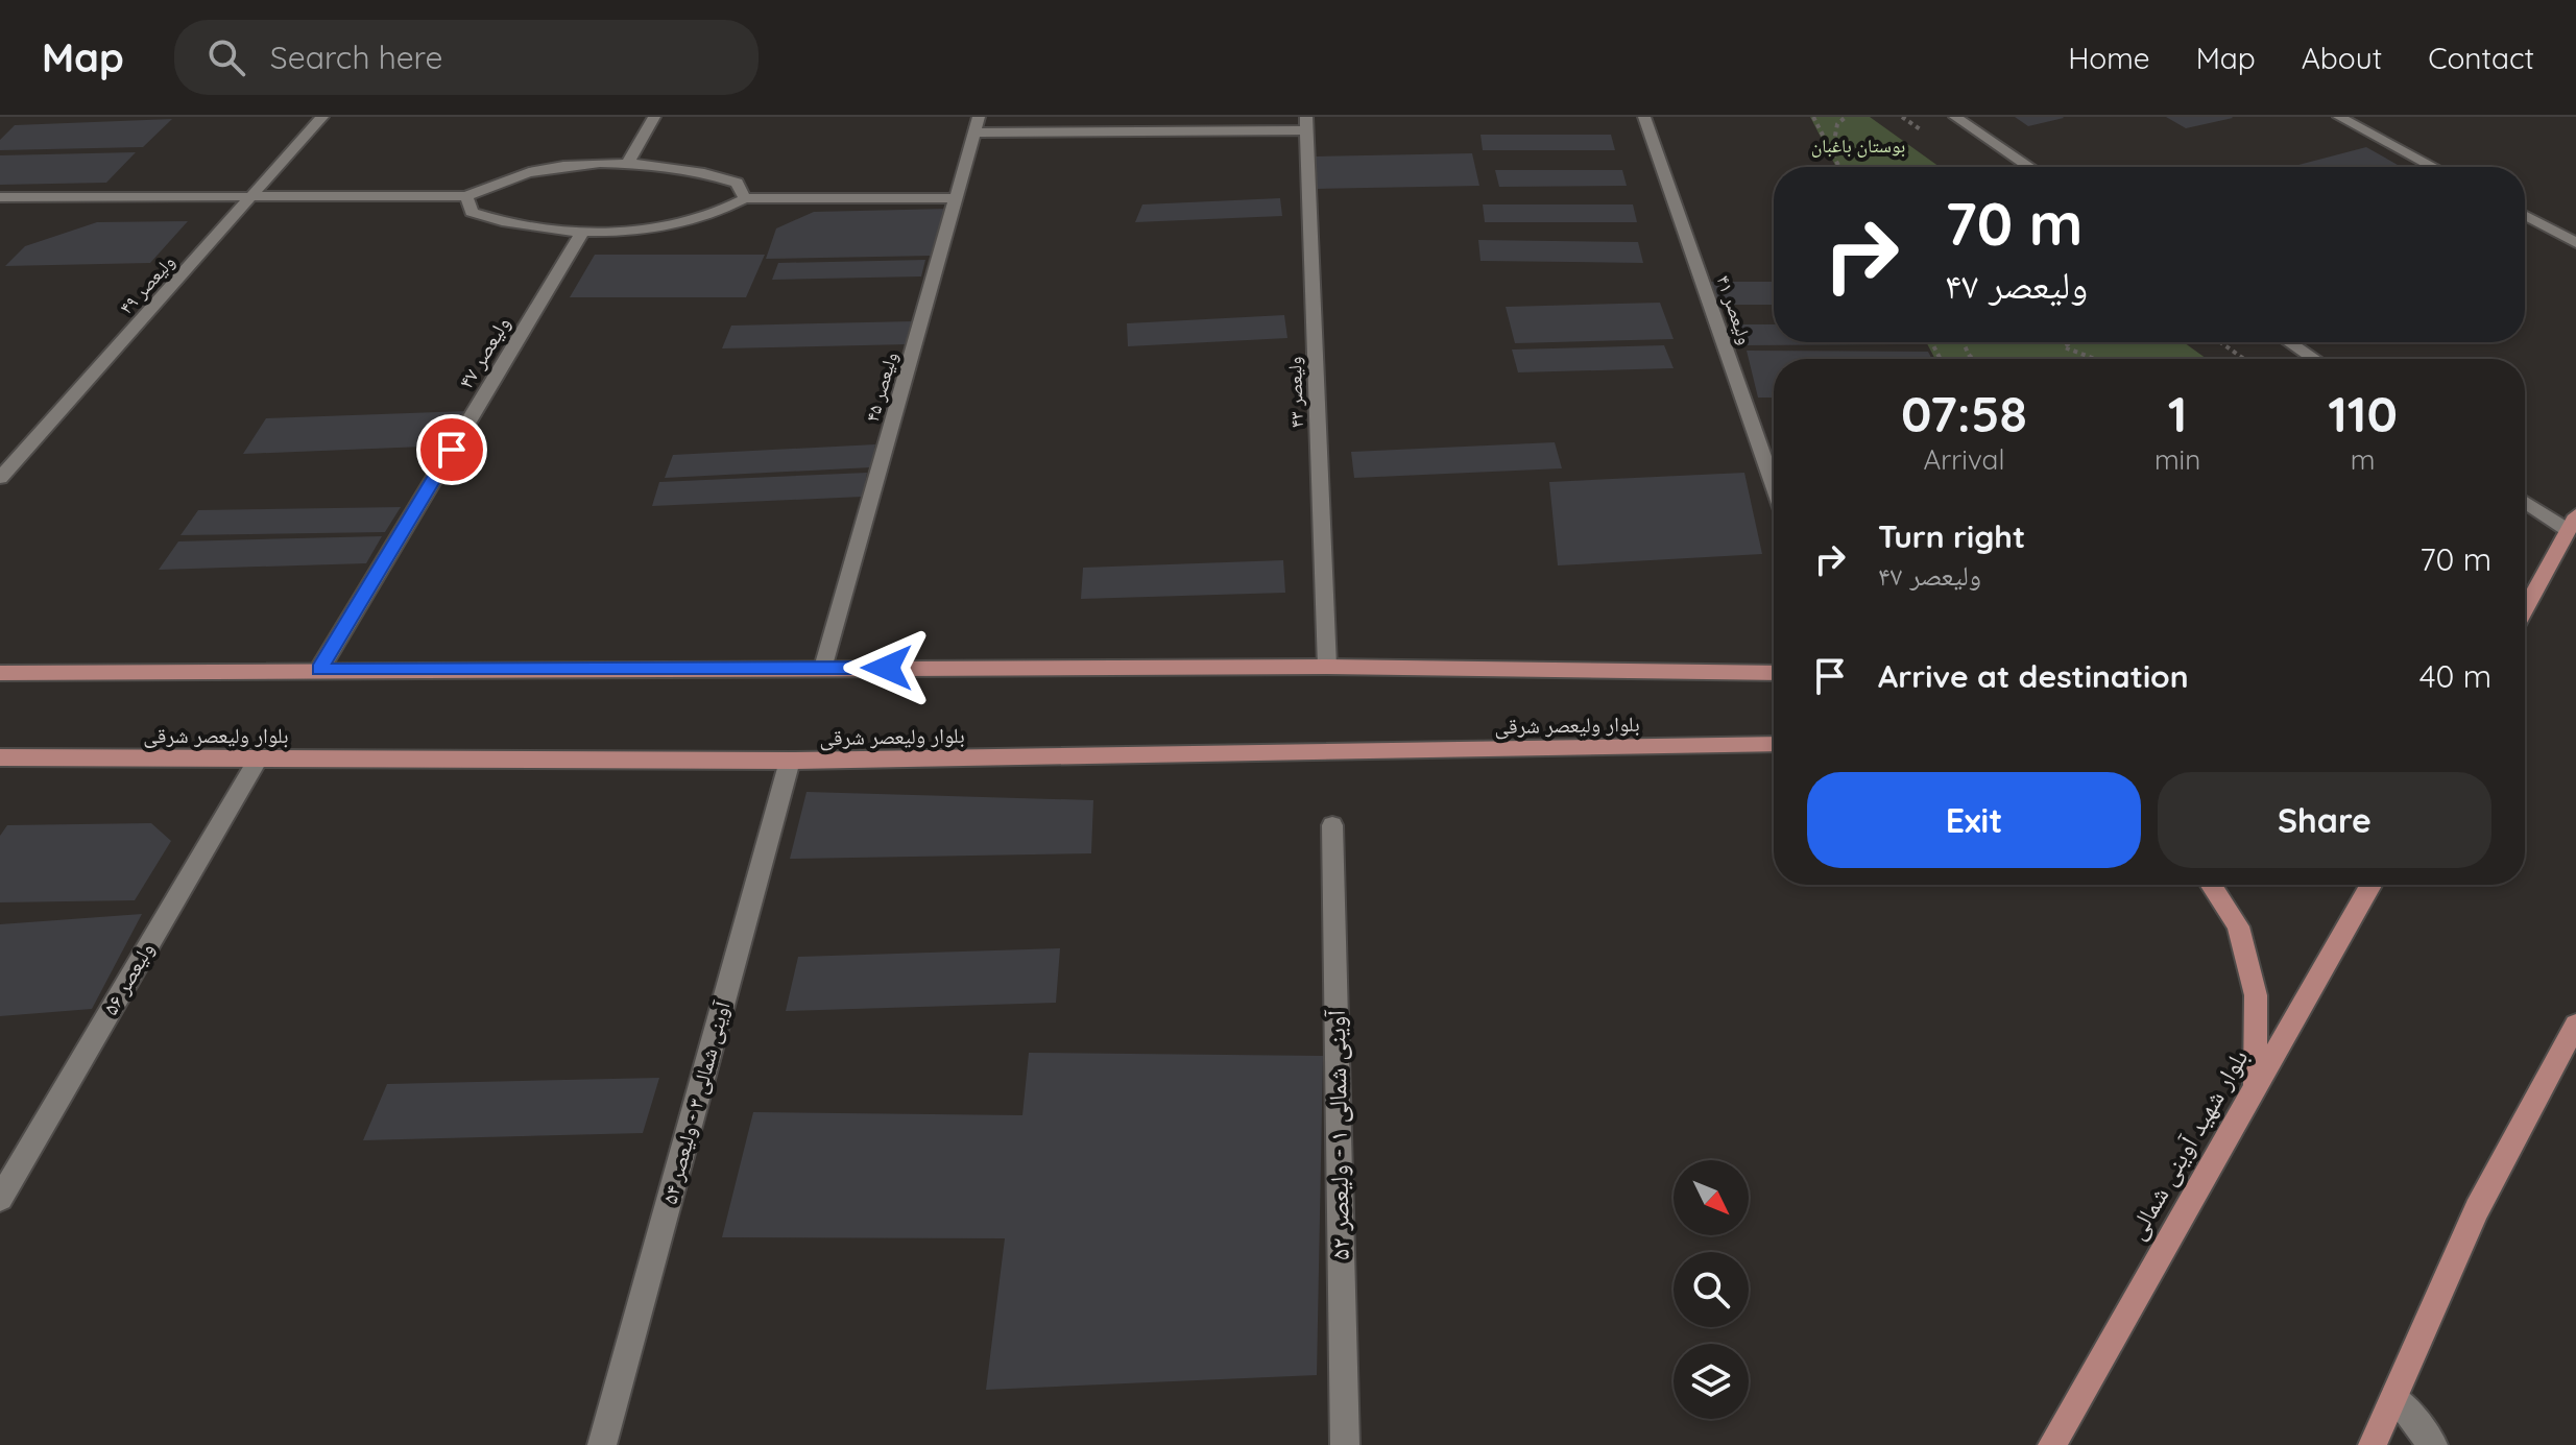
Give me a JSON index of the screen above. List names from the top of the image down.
{
  "streets": {
    "main road": ["بلوار ولیعصر شرقی", "بلوار شهید آوینی شمالی"],
    "street": [
      "ولیعصر ۴۹",
      "ولیعصر ۴۱",
      "ولیعصر ۴۷",
      "ولیعصر ۴۵",
      "ولیعصر ۴۳",
      "ولیعصر ۵۶",
      "آوینی شمالی ۳ - ولیعصر ۵۴",
      "آوینی شمالی ۱ - ولیعصر ۵۲"
    ]
  },
  "crossings": [
    ["بلوار ولیعصر شرقی", "ولیعصر ۵۶"],
    ["بلوار ولیعصر شرقی", "آوینی شمالی ۳ - ولیعصر ۵۴"]
  ],
  "parks": ["بوستان باغبان"],
  "north": "bottom right",
  "page": {
    "header": "Map",
    "search": "Search here",
    "nav": [
      "Home",
      "Map",
      "About",
      "Contact"
    ],
    "turn": ["70 m", "ولیعصر ۴۷"],
    "eta": [
      "07:58",
      "Arrival",
      "1",
      "min",
      "110",
      "m"
    ],
    "list": [
      {
        "name": "Turn right",
        "note": "ولیعصر ۴۷",
        "value": "70 m"
      },
      {
        "name": "Arrive at destination",
        "value": "40 m"
      }
    ],
    "buttons": ["Exit", "Share"]
  }
}
